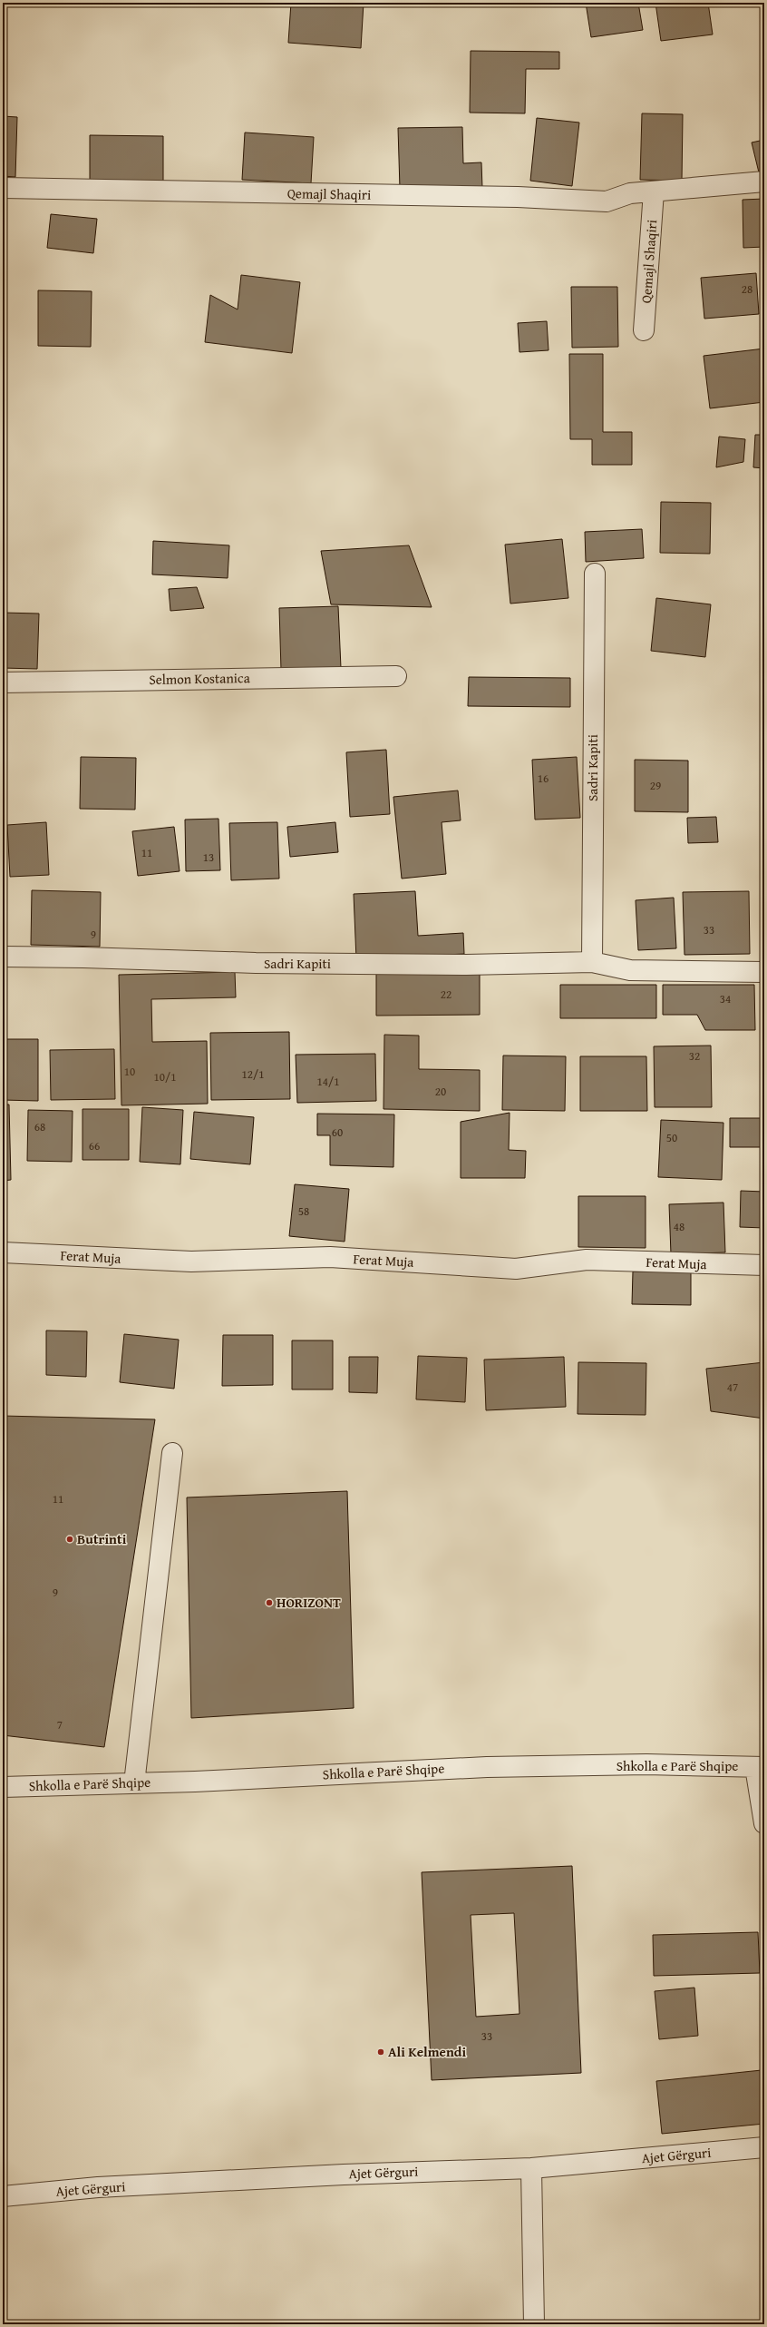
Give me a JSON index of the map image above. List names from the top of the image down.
{
  "streets": {
    "street": [
      "Qemajl Shaqiri",
      "Selmon Kostanica",
      "Sadri Kapiti",
      "Ferat Muja",
      "Shkolla e Parë Shqipe",
      "Ajet Gërguri"
    ]
  },
  "places": ["Butrinti", "HORIZONT", "Ali Kelmendi"],
  "house_numbers": [
    "28",
    "16",
    "29",
    "11",
    "13",
    "33",
    "9",
    "22",
    "34",
    "32",
    "10",
    "12/1",
    "10/1",
    "14/1",
    "20",
    "68",
    "60",
    "50",
    "66",
    "58",
    "48",
    "47",
    "11",
    "9",
    "7",
    "33"
  ]
}
